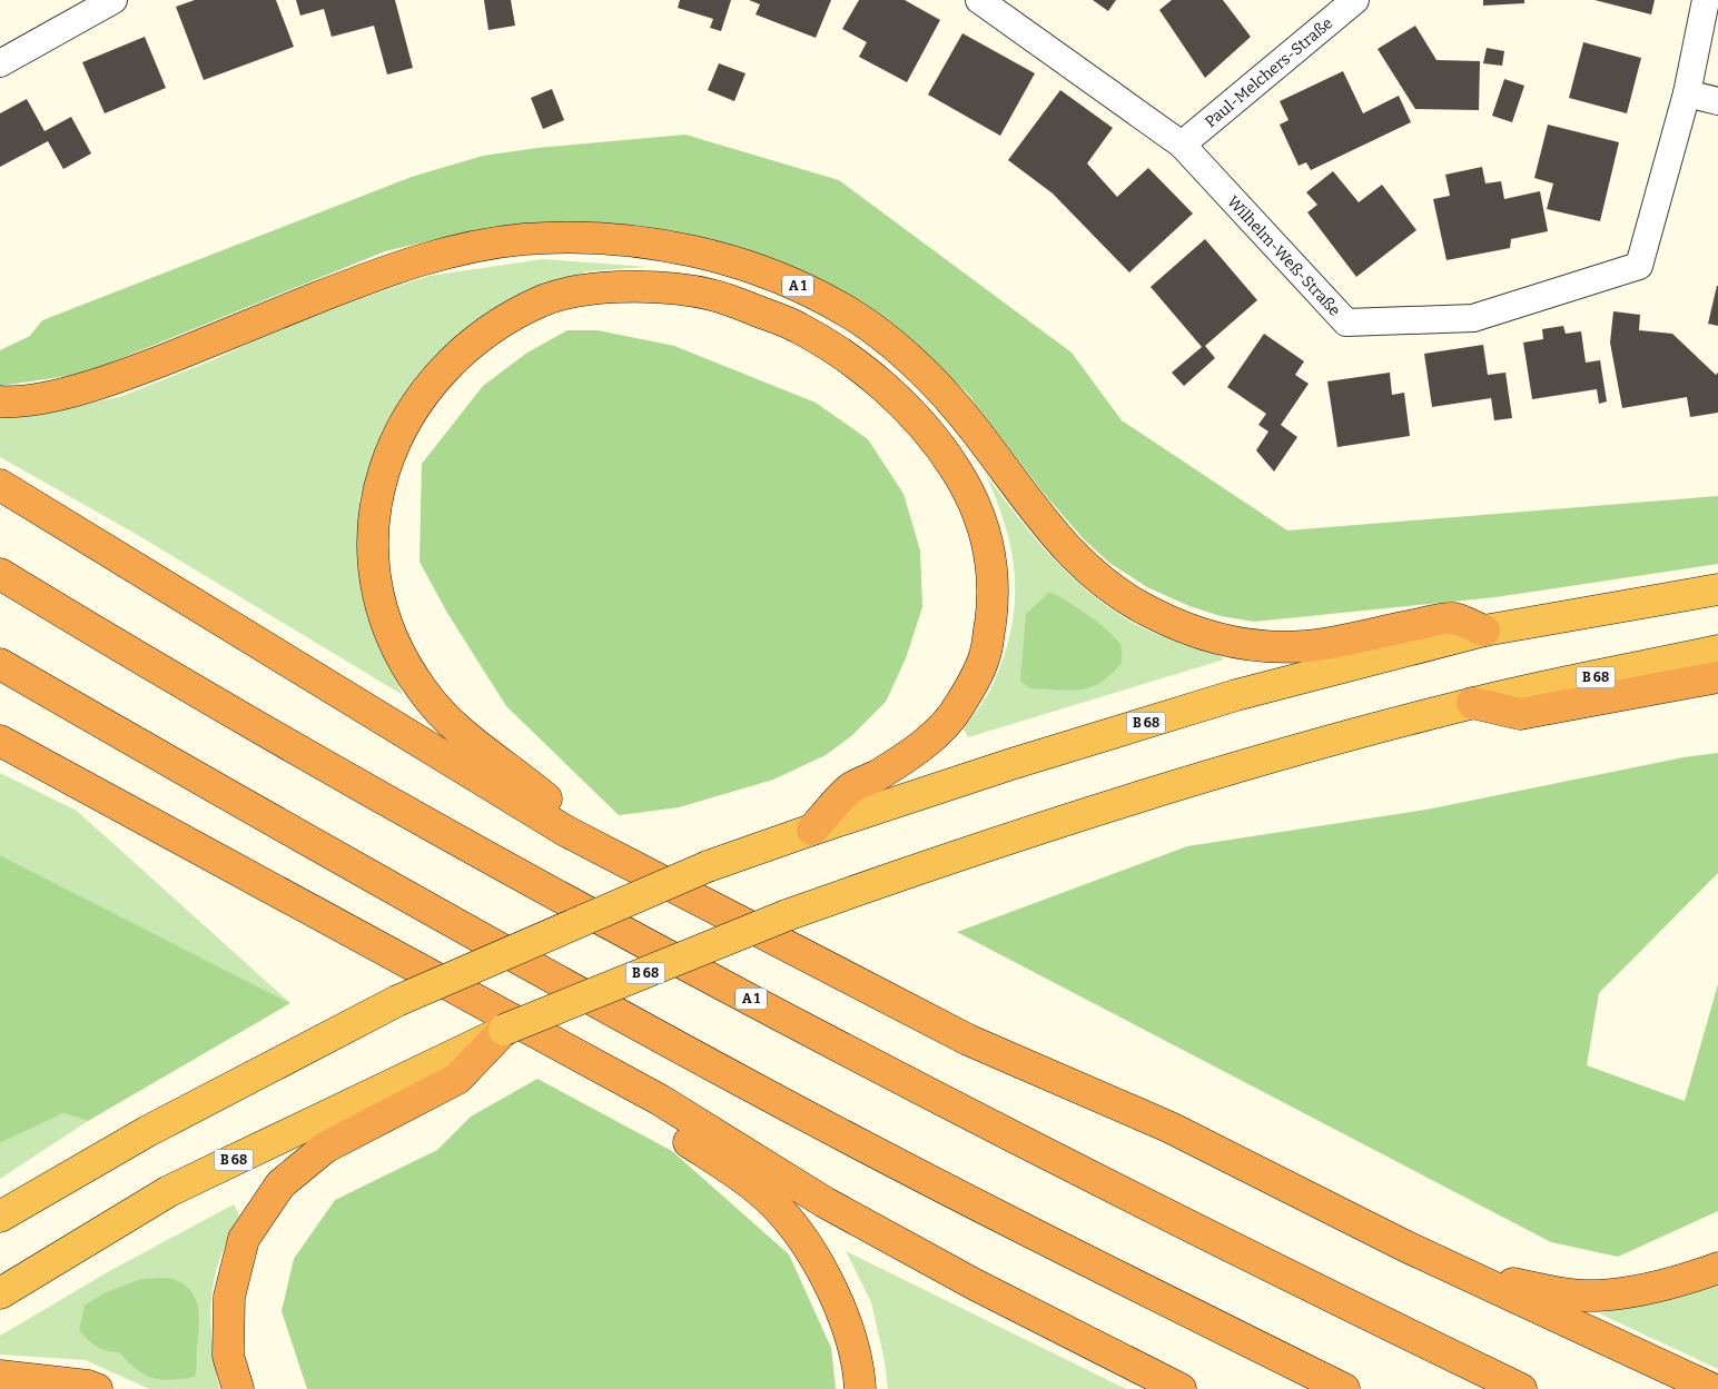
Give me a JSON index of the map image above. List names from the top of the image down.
{
  "streets": {
    "highway": ["A 1", "B 68"],
    "street": ["Paul-Melchers-Straße", "Wilhelm-Weß-Straße"]
  },
  "crossings": [
    ["Paul-Melchers-Straße", "Wilhelm-Weß-Straße"],
    ["A 1", "B 68"]
  ]
}
